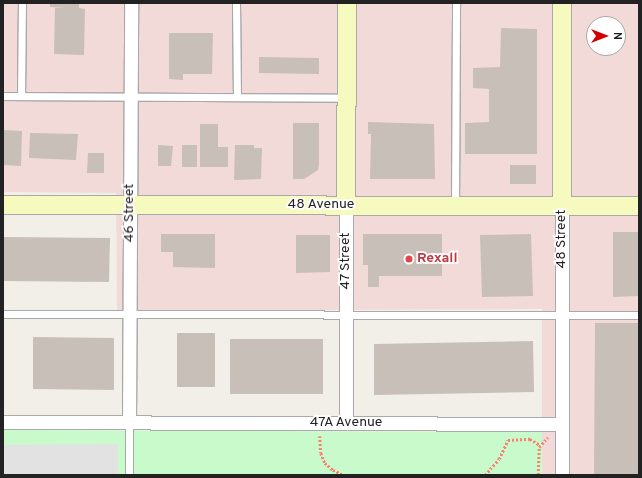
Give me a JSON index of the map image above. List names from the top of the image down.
{
  "streets": {
    "street": [
      "48 Avenue",
      "46 Street",
      "48 Street",
      "47 Street",
      "47A Avenue"
    ]
  },
  "crossings": [
    ["48 Avenue", "46 Street"],
    ["48 Avenue", "48 Street"],
    ["48 Avenue", "47 Street"],
    ["46 Street", "47A Avenue"],
    ["48 Street", "47A Avenue"],
    ["47 Street", "47A Avenue"]
  ],
  "places": ["Rexall"],
  "north": "right"
}
